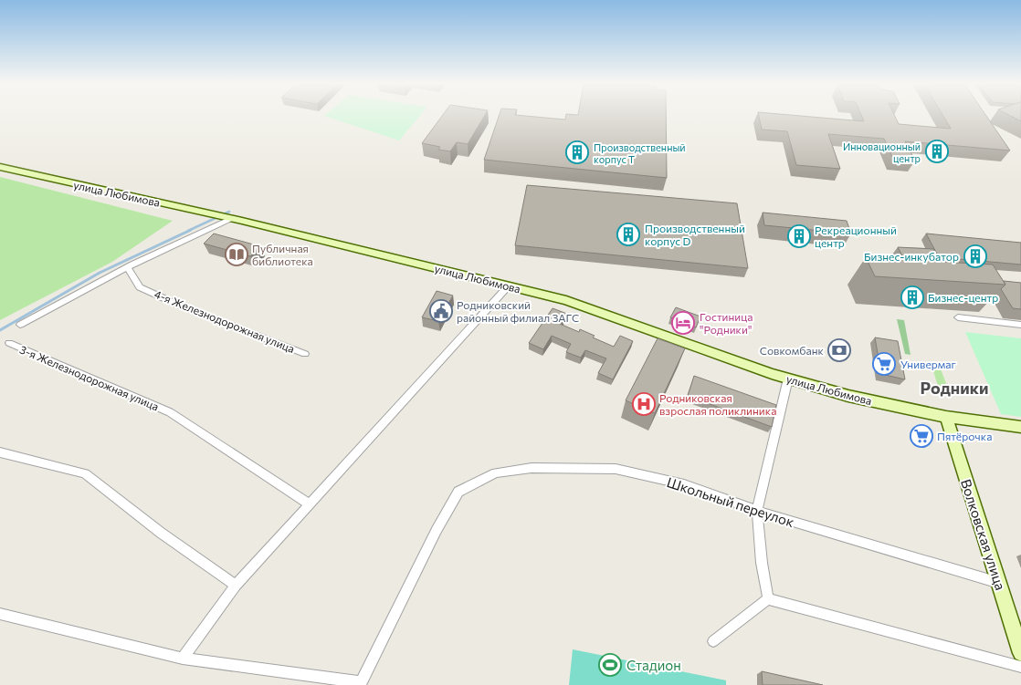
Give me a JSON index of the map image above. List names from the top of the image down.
{
  "streets": {
    "main road": ["улица Любимова", "Волковская улица"],
    "street": ["4-я Железнодорожная улица", "3-я Железнодорожная улица", "Школьный переулок"]
  },
  "crossings": [
    ["улица Любимова", "Волковская улица"],
    ["Школьный переулок", "Волковская улица"]
  ],
  "districts": ["Родники"],
  "places": {
    "building": [
      "Инновационный центр",
      "Производственный корпус T",
      "Производственный корпус D",
      "Рекреационный центр",
      "Бизнес-инкубатор",
      "Бизнес-центр"
    ],
    "library": ["Публичная библиотека"],
    "public building": ["Родниковский районный филиал ЗАГС"],
    "hotel": ["Гостиница \"Родники\""],
    "bank": ["Совкомбанк"],
    "supermarket": ["Универмаг", "Пятёрочка"],
    "hospital": ["Родниковская взрослая поликлиника"],
    "sports": ["Стадион"]
  }
}
